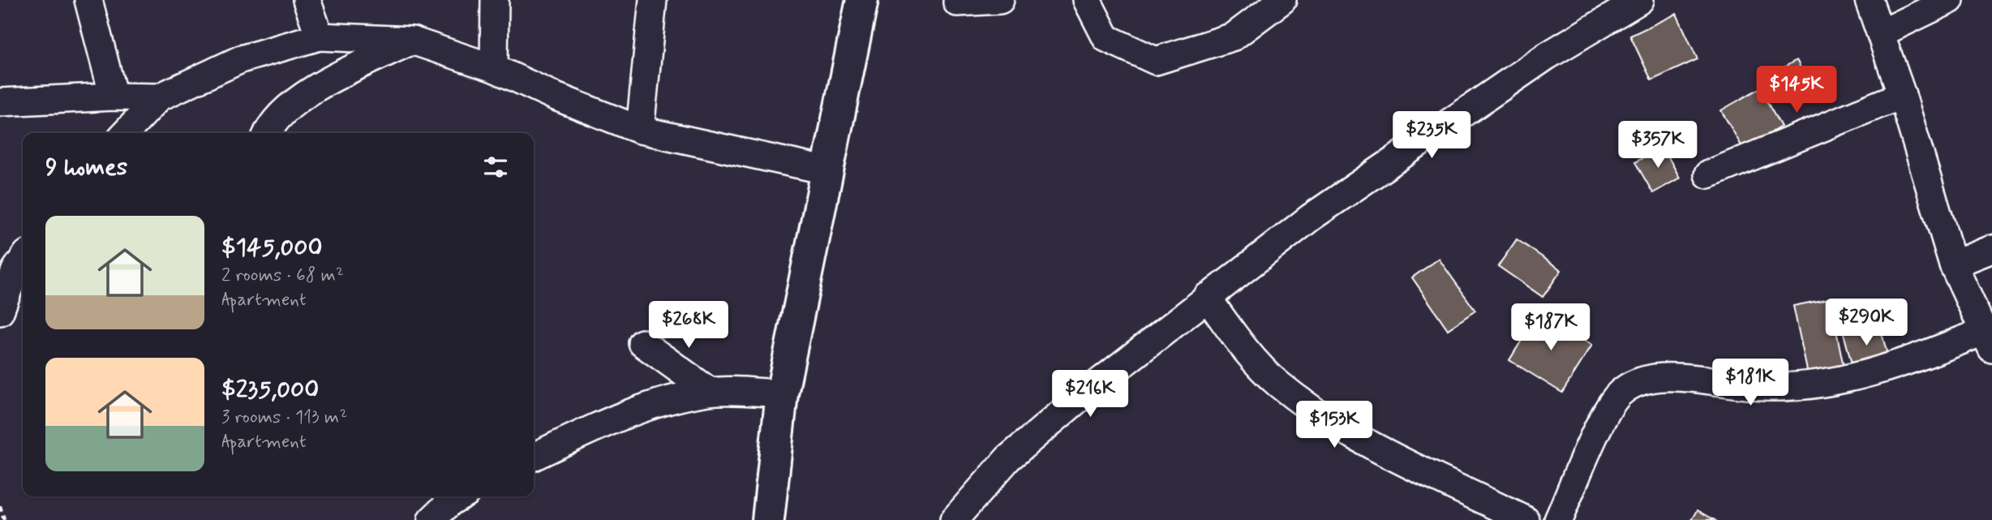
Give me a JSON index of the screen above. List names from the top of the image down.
{
  "page": {
    "price": [
      "$145K",
      "$235K",
      "$357K",
      "$290K",
      "$268K",
      "$187K",
      "$181K",
      "$216K",
      "$153K"
    ],
    "heading": "9 homes",
    "list": [
      {
        "name": "$145,000",
        "note": "2 rooms · 68 m² · Apartment"
      },
      {
        "name": "$235,000",
        "note": "3 rooms · 113 m² · Apartment"
      }
    ]
  }
}
